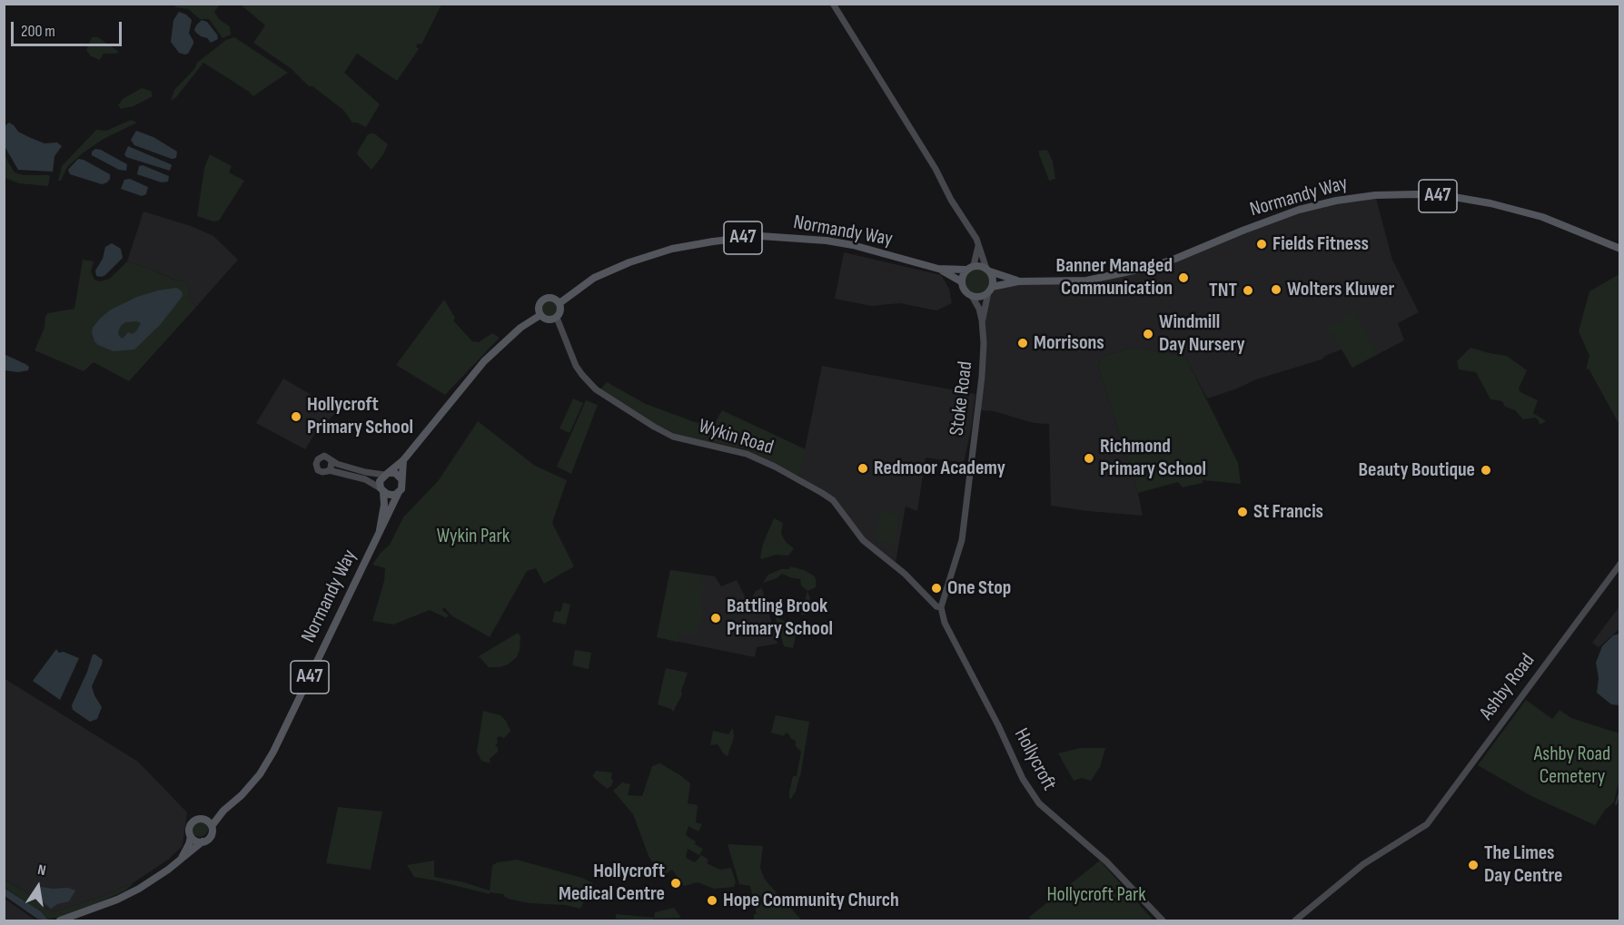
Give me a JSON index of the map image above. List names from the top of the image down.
{
  "streets": {
    "main road": ["A47", "Normandy Way"],
    "street": [
      "Stoke Road",
      "Wykin Road",
      "Ashby Road",
      "Hollycroft"
    ]
  },
  "crossings": [
    ["Normandy Way", "Stoke Road"],
    ["Normandy Way", "Wykin Road"],
    ["Stoke Road", "Wykin Road"],
    ["Stoke Road", "Hollycroft"],
    ["Wykin Road", "Hollycroft"]
  ],
  "parks": ["Wykin Park", "Ashby Road Cemetery", "Hollycroft Park"],
  "places": [
    "Fields Fitness",
    "Banner Managed Communication",
    "Wolters Kluwer",
    "TNT",
    "Windmill Day Nursery",
    "Morrisons",
    "Hollycroft Primary School",
    "Richmond Primary School",
    "Redmoor Academy",
    "Beauty Boutique",
    "St Francis",
    "One Stop",
    "Battling Brook Primary School",
    "The Limes Day Centre",
    "Hollycroft Medical Centre",
    "Hope Community Church"
  ],
  "scale_bar": "200 m",
  "north": "top"
}
